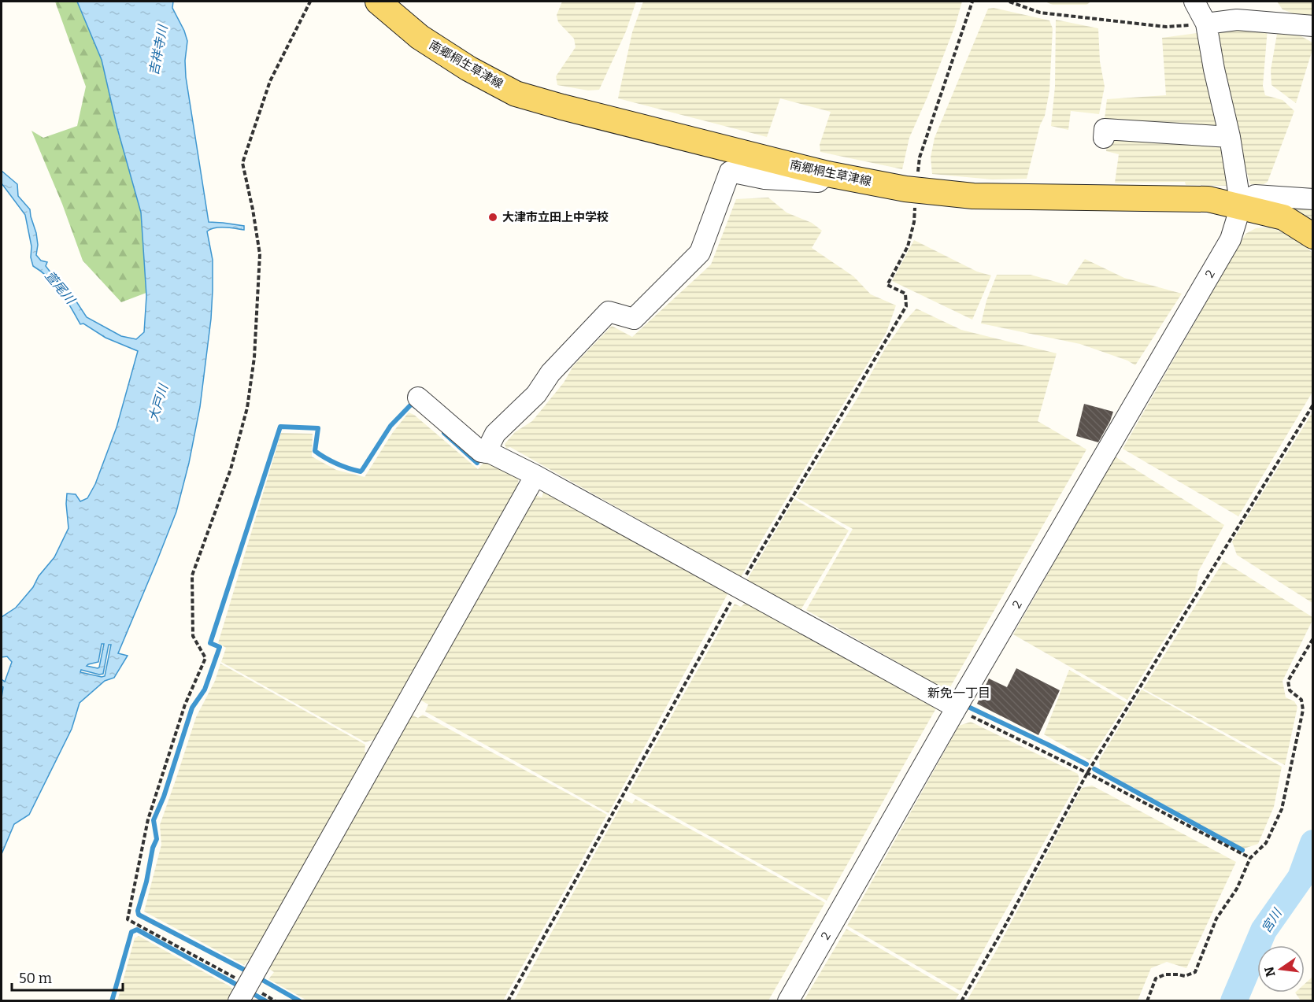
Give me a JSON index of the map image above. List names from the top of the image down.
{
  "streets": {
    "main road": ["南郷桐生草津線"],
    "street": ["2"]
  },
  "crossings": [
    ["南郷桐生草津線", "2"]
  ],
  "districts": ["新免一丁目"],
  "water": [
    "吉祥寺川",
    "萱尾川",
    "大戸川",
    "宮川"
  ],
  "places": ["大津市立田上中学校"],
  "scale_bar": "50 m",
  "north": "left"
}
